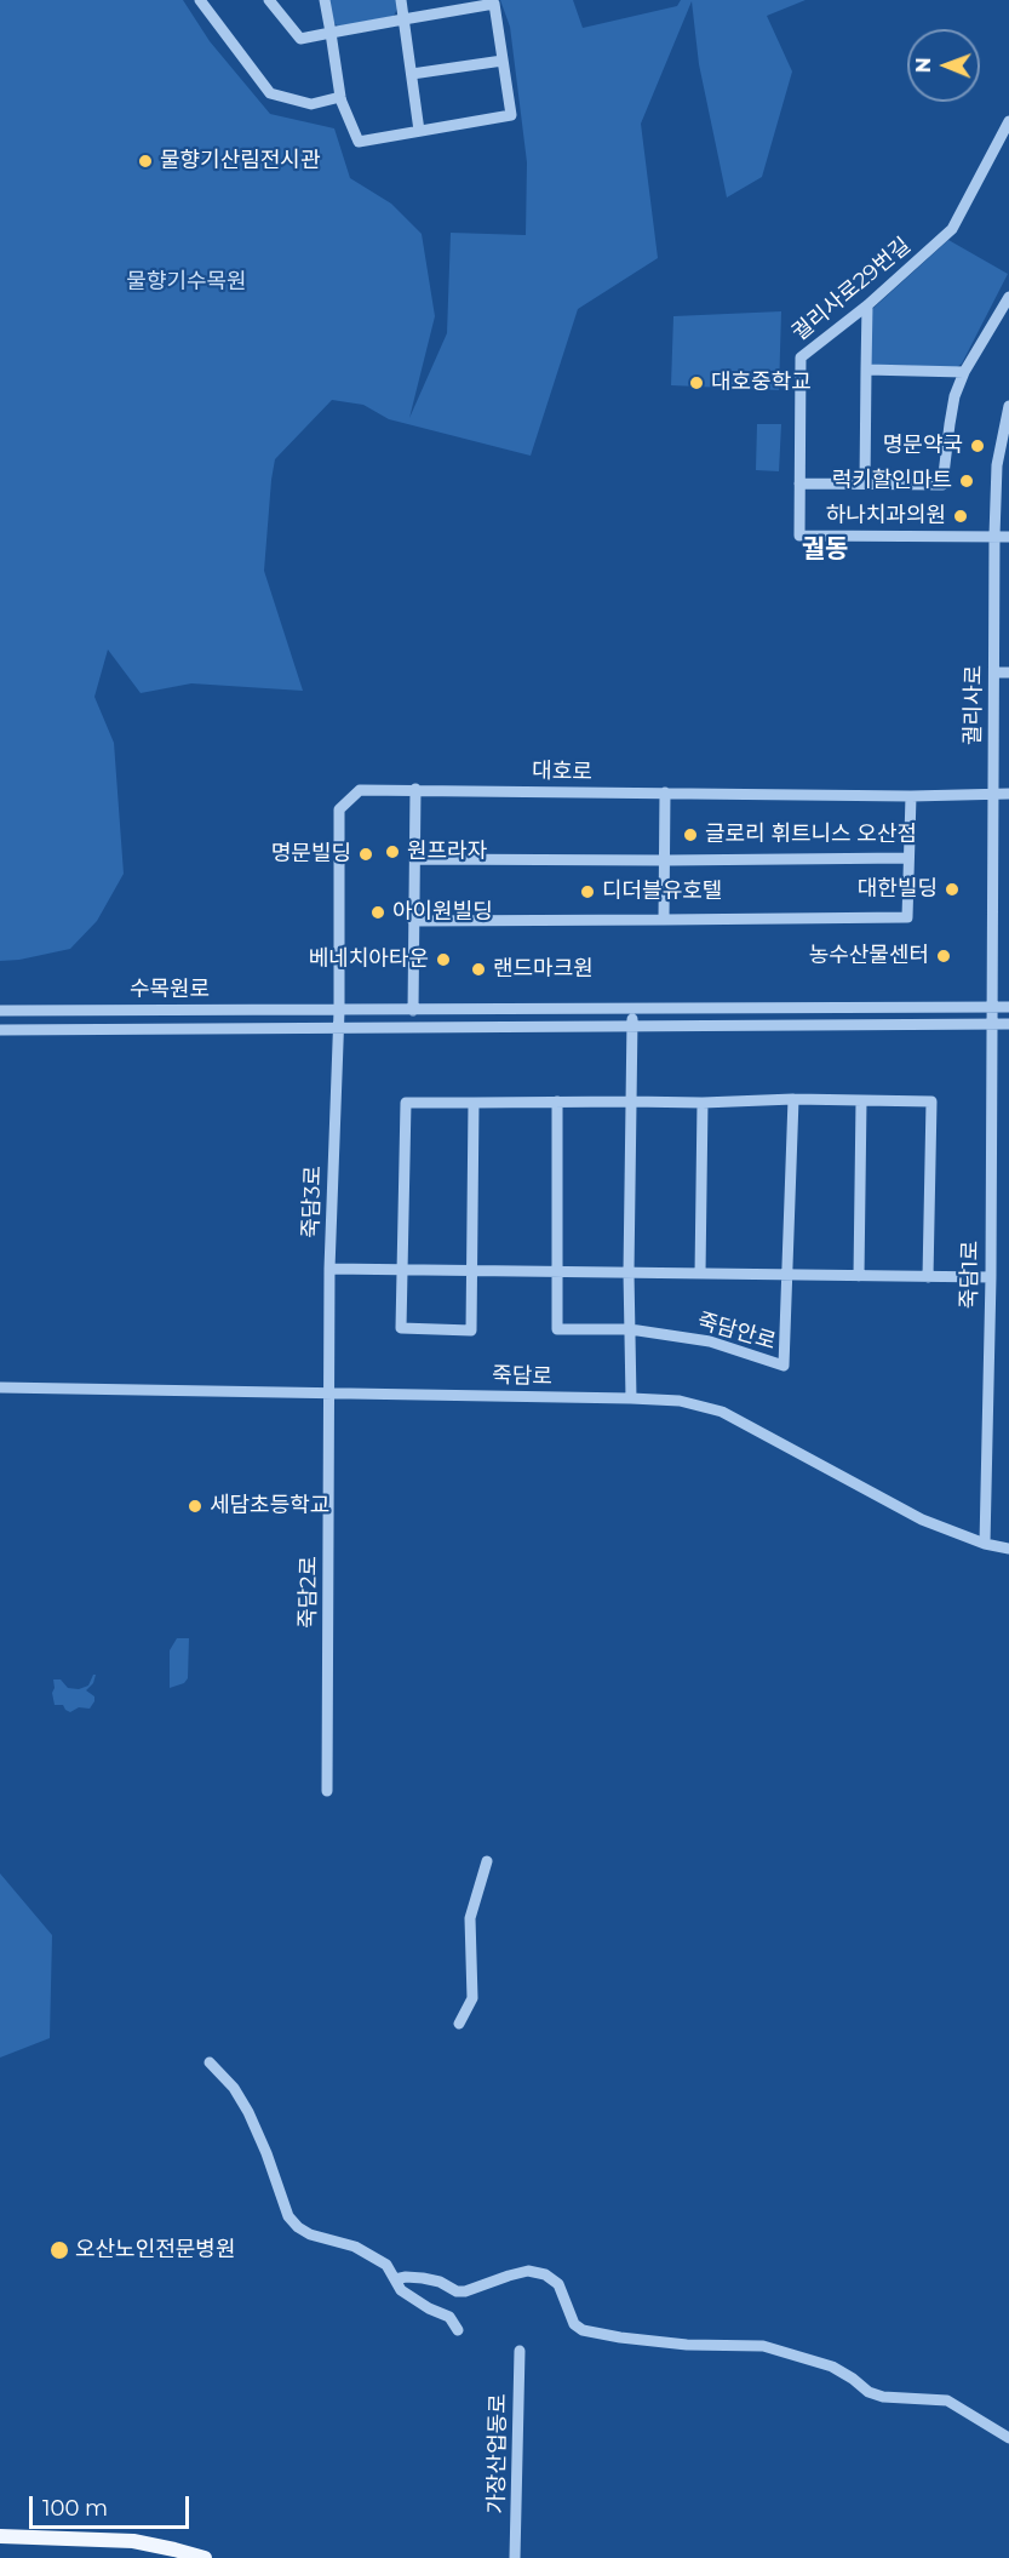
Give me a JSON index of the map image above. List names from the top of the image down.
{
  "streets": {
    "street": [
      "궐리사로29번길",
      "궐리사로",
      "대호로",
      "수목원로",
      "죽담3로",
      "죽담1로",
      "죽담안로",
      "죽담로",
      "죽담2로",
      "가장산업동로"
    ]
  },
  "crossings": [
    ["궐리사로29번길", "궐리사로"],
    ["궐리사로", "대호로"],
    ["궐리사로", "수목원로"],
    ["궐리사로", "죽담1로"],
    ["대호로", "수목원로"],
    ["대호로", "죽담3로"],
    ["수목원로", "죽담3로"],
    ["수목원로", "죽담1로"],
    ["죽담3로", "죽담로"],
    ["죽담3로", "죽담2로"],
    ["죽담1로", "죽담로"],
    ["죽담로", "죽담2로"]
  ],
  "districts": ["궐동"],
  "parks": ["물향기수목원"],
  "places": [
    "물향기산림전시관",
    "대호중학교",
    "명문약국",
    "럭키할인마트",
    "하나치과의원",
    "글로리 휘트니스 오산점",
    "원프라자",
    "명문빌딩",
    "대한빌딩",
    "디더블유호텔",
    "아이원빌딩",
    "농수산물센터",
    "베네치아타운",
    "랜드마크원",
    "세담초등학교",
    "오산노인전문병원"
  ],
  "scale_bar": "100 m",
  "north": "left"
}
